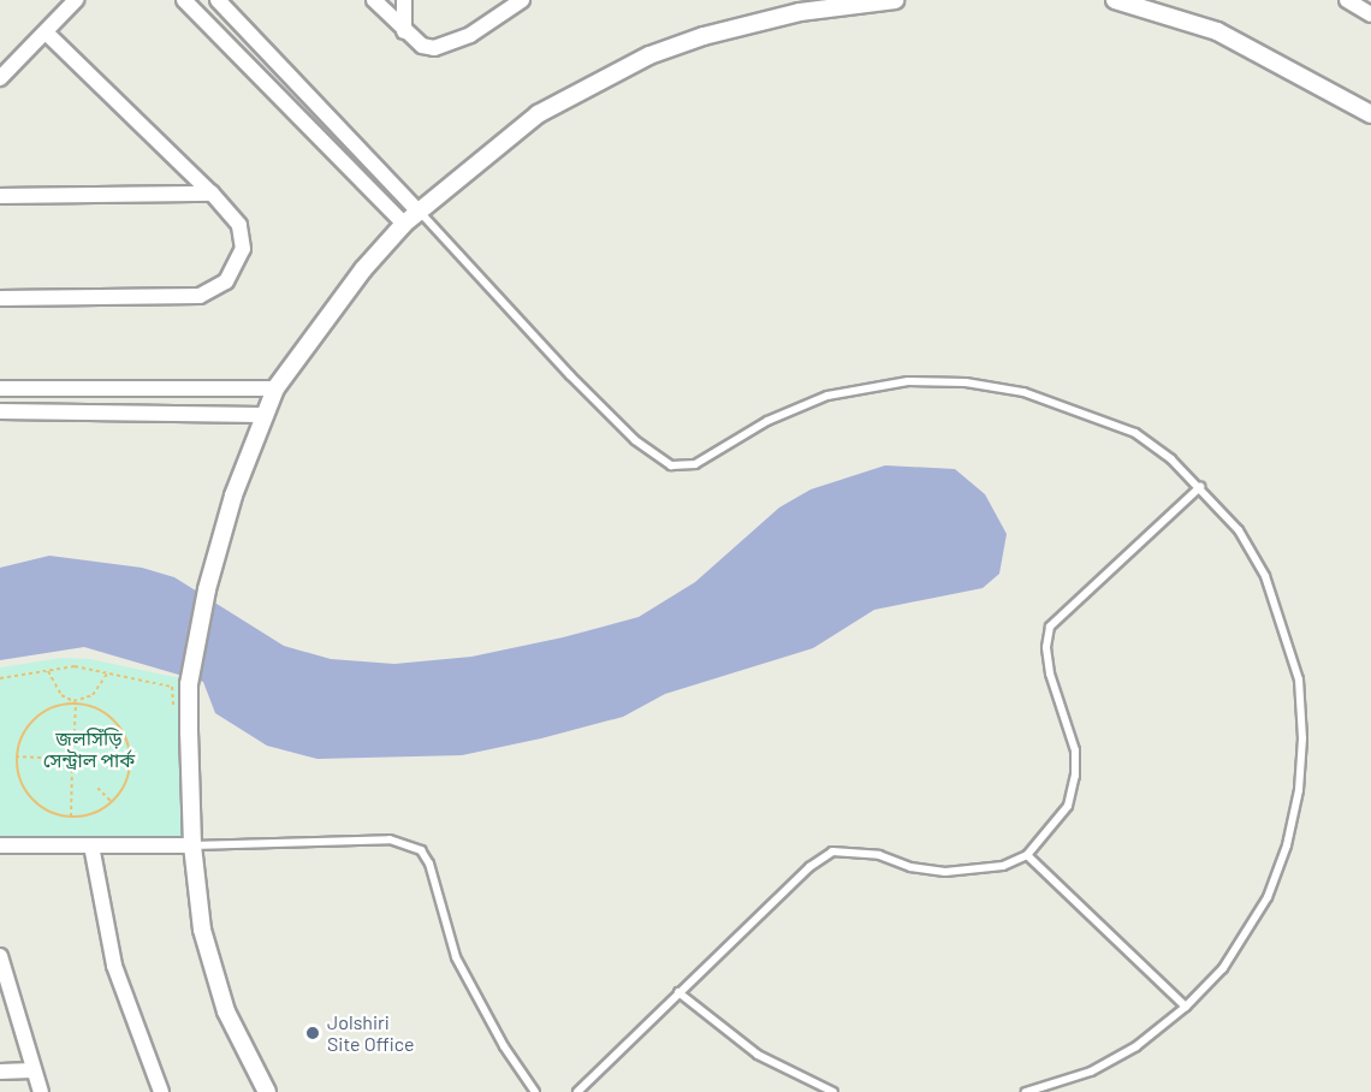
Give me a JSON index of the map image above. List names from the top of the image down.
{
  "parks": ["জলসিঁড়ি সেন্ট্রাল পার্ক"],
  "places": ["Jolshiri Site Office"]
}
